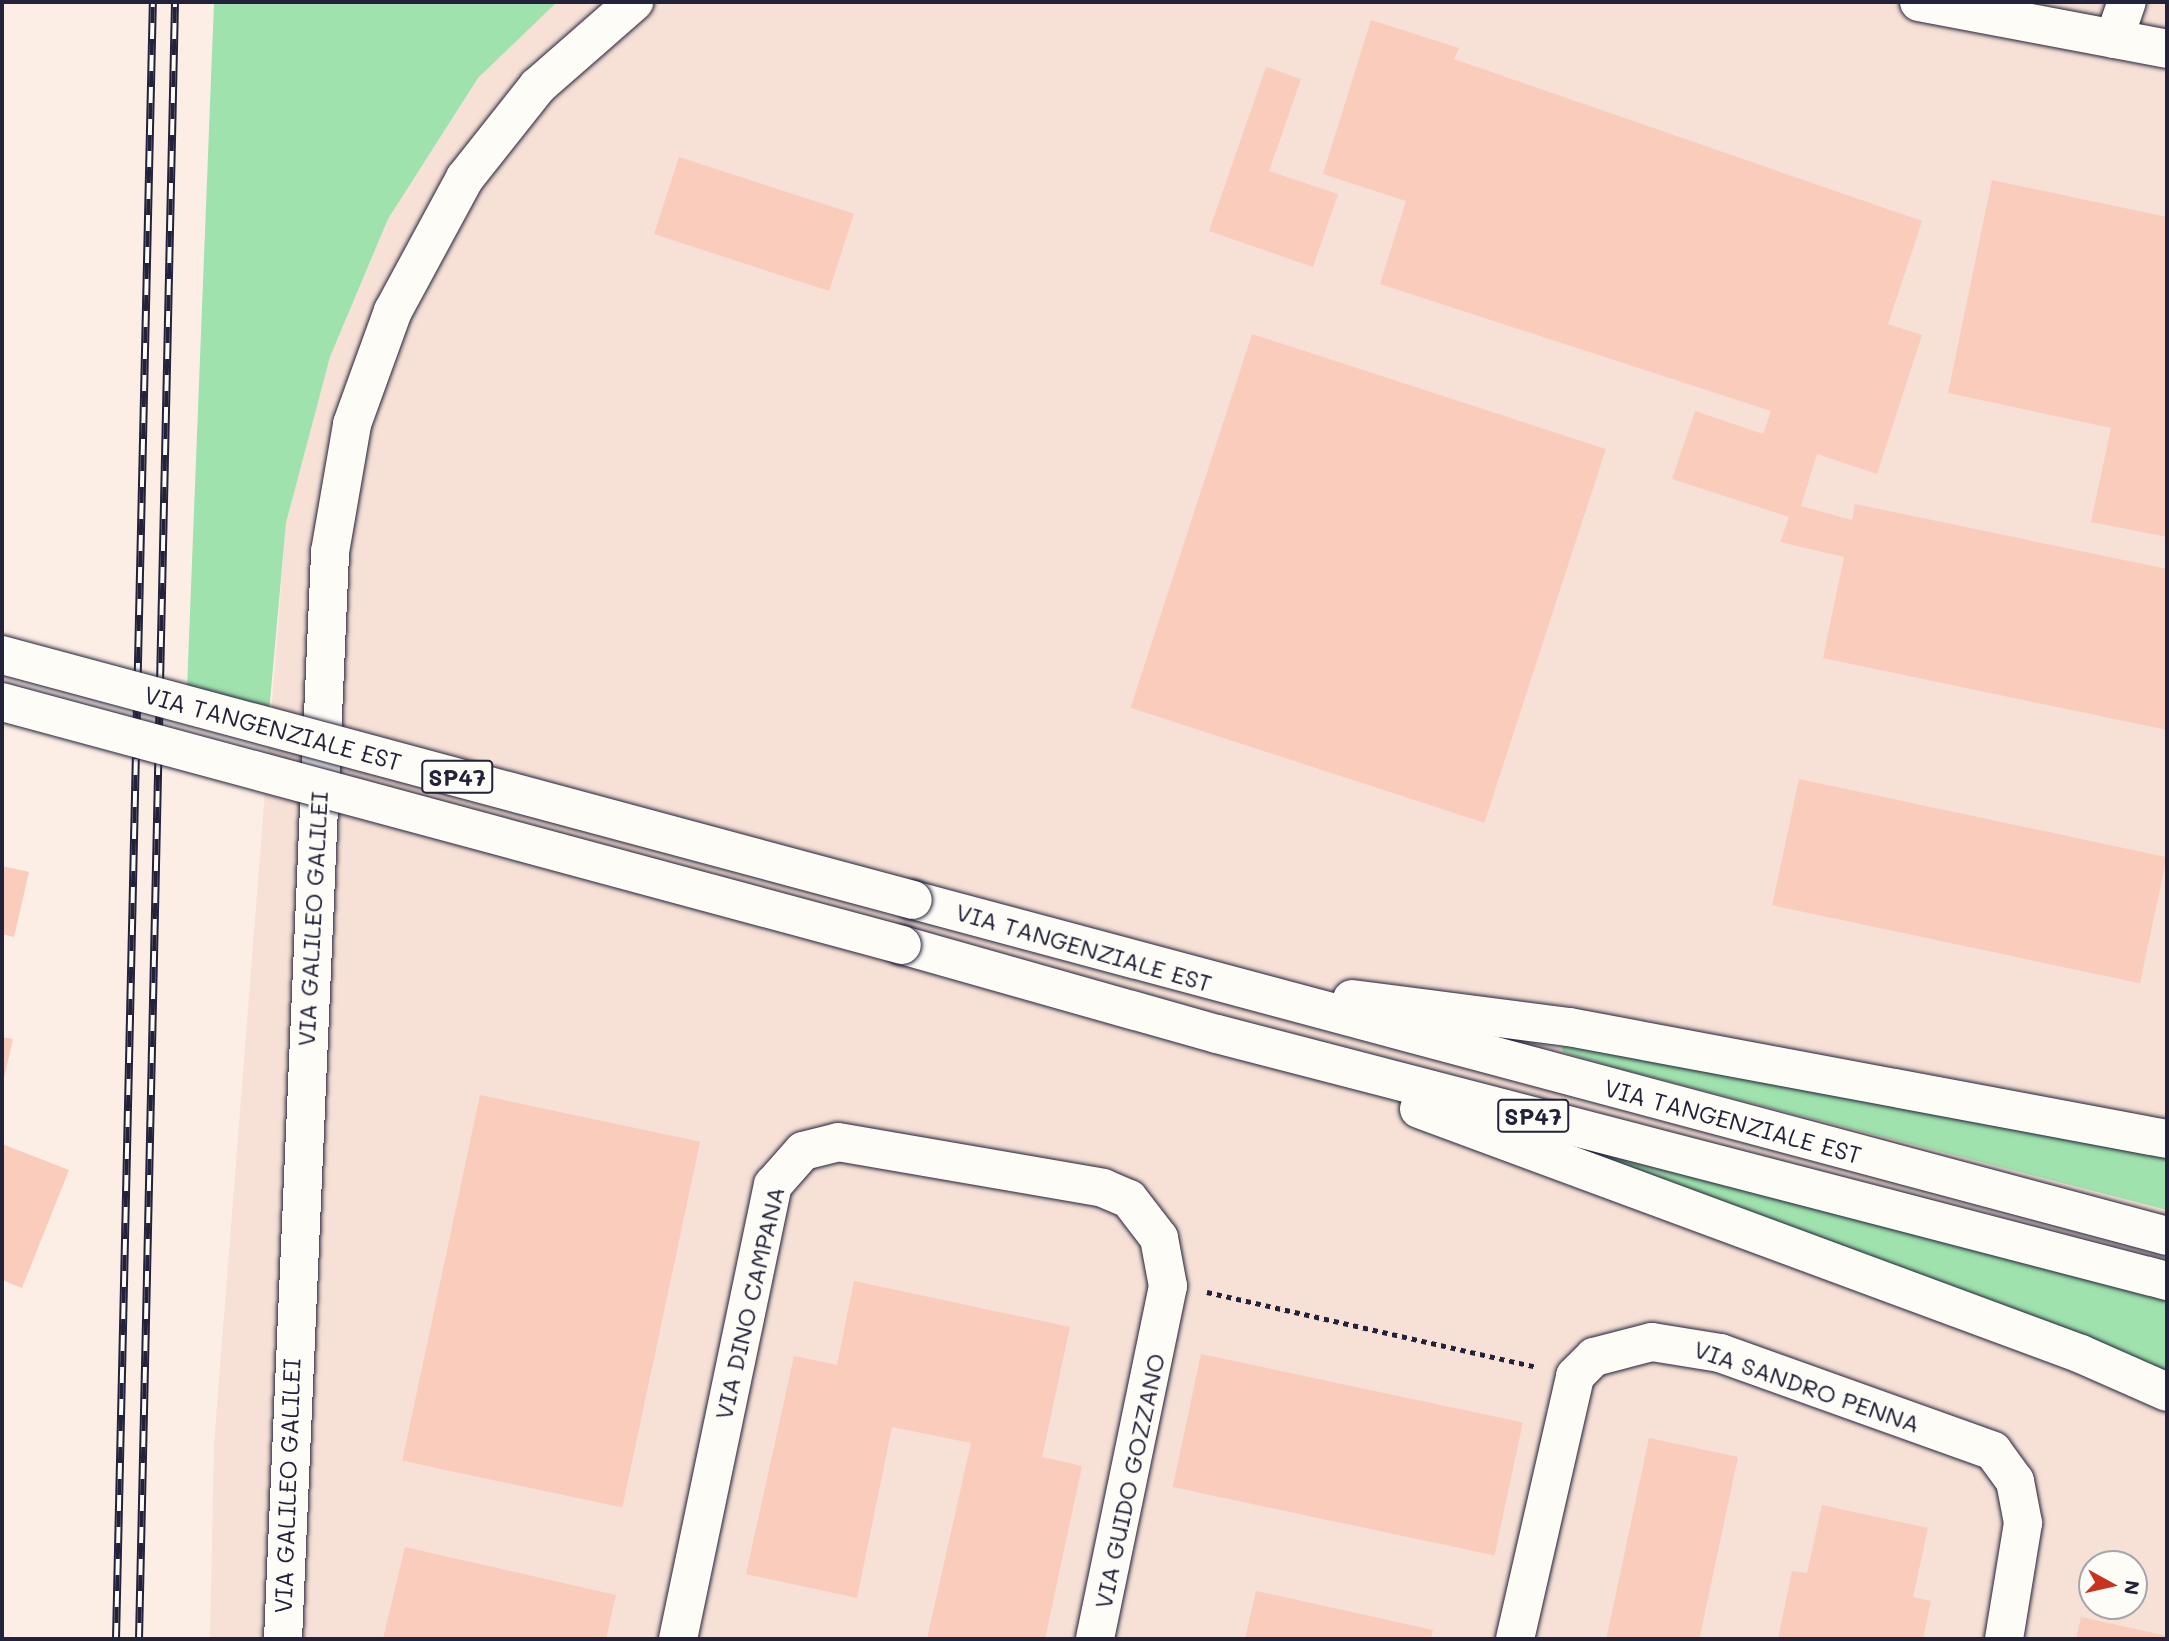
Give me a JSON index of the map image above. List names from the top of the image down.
{
  "streets": {
    "main road": [
      "VIA TANGENZIALE EST",
      "SP47",
      "VIA GALILEO GALILEI",
      "VIA DINO CAMPANA",
      "VIA SANDRO PENNA",
      "VIA GUIDO GOZZANO"
    ]
  },
  "crossings": [
    ["VIA DINO CAMPANA", "VIA GUIDO GOZZANO"]
  ],
  "north": "right"
}
